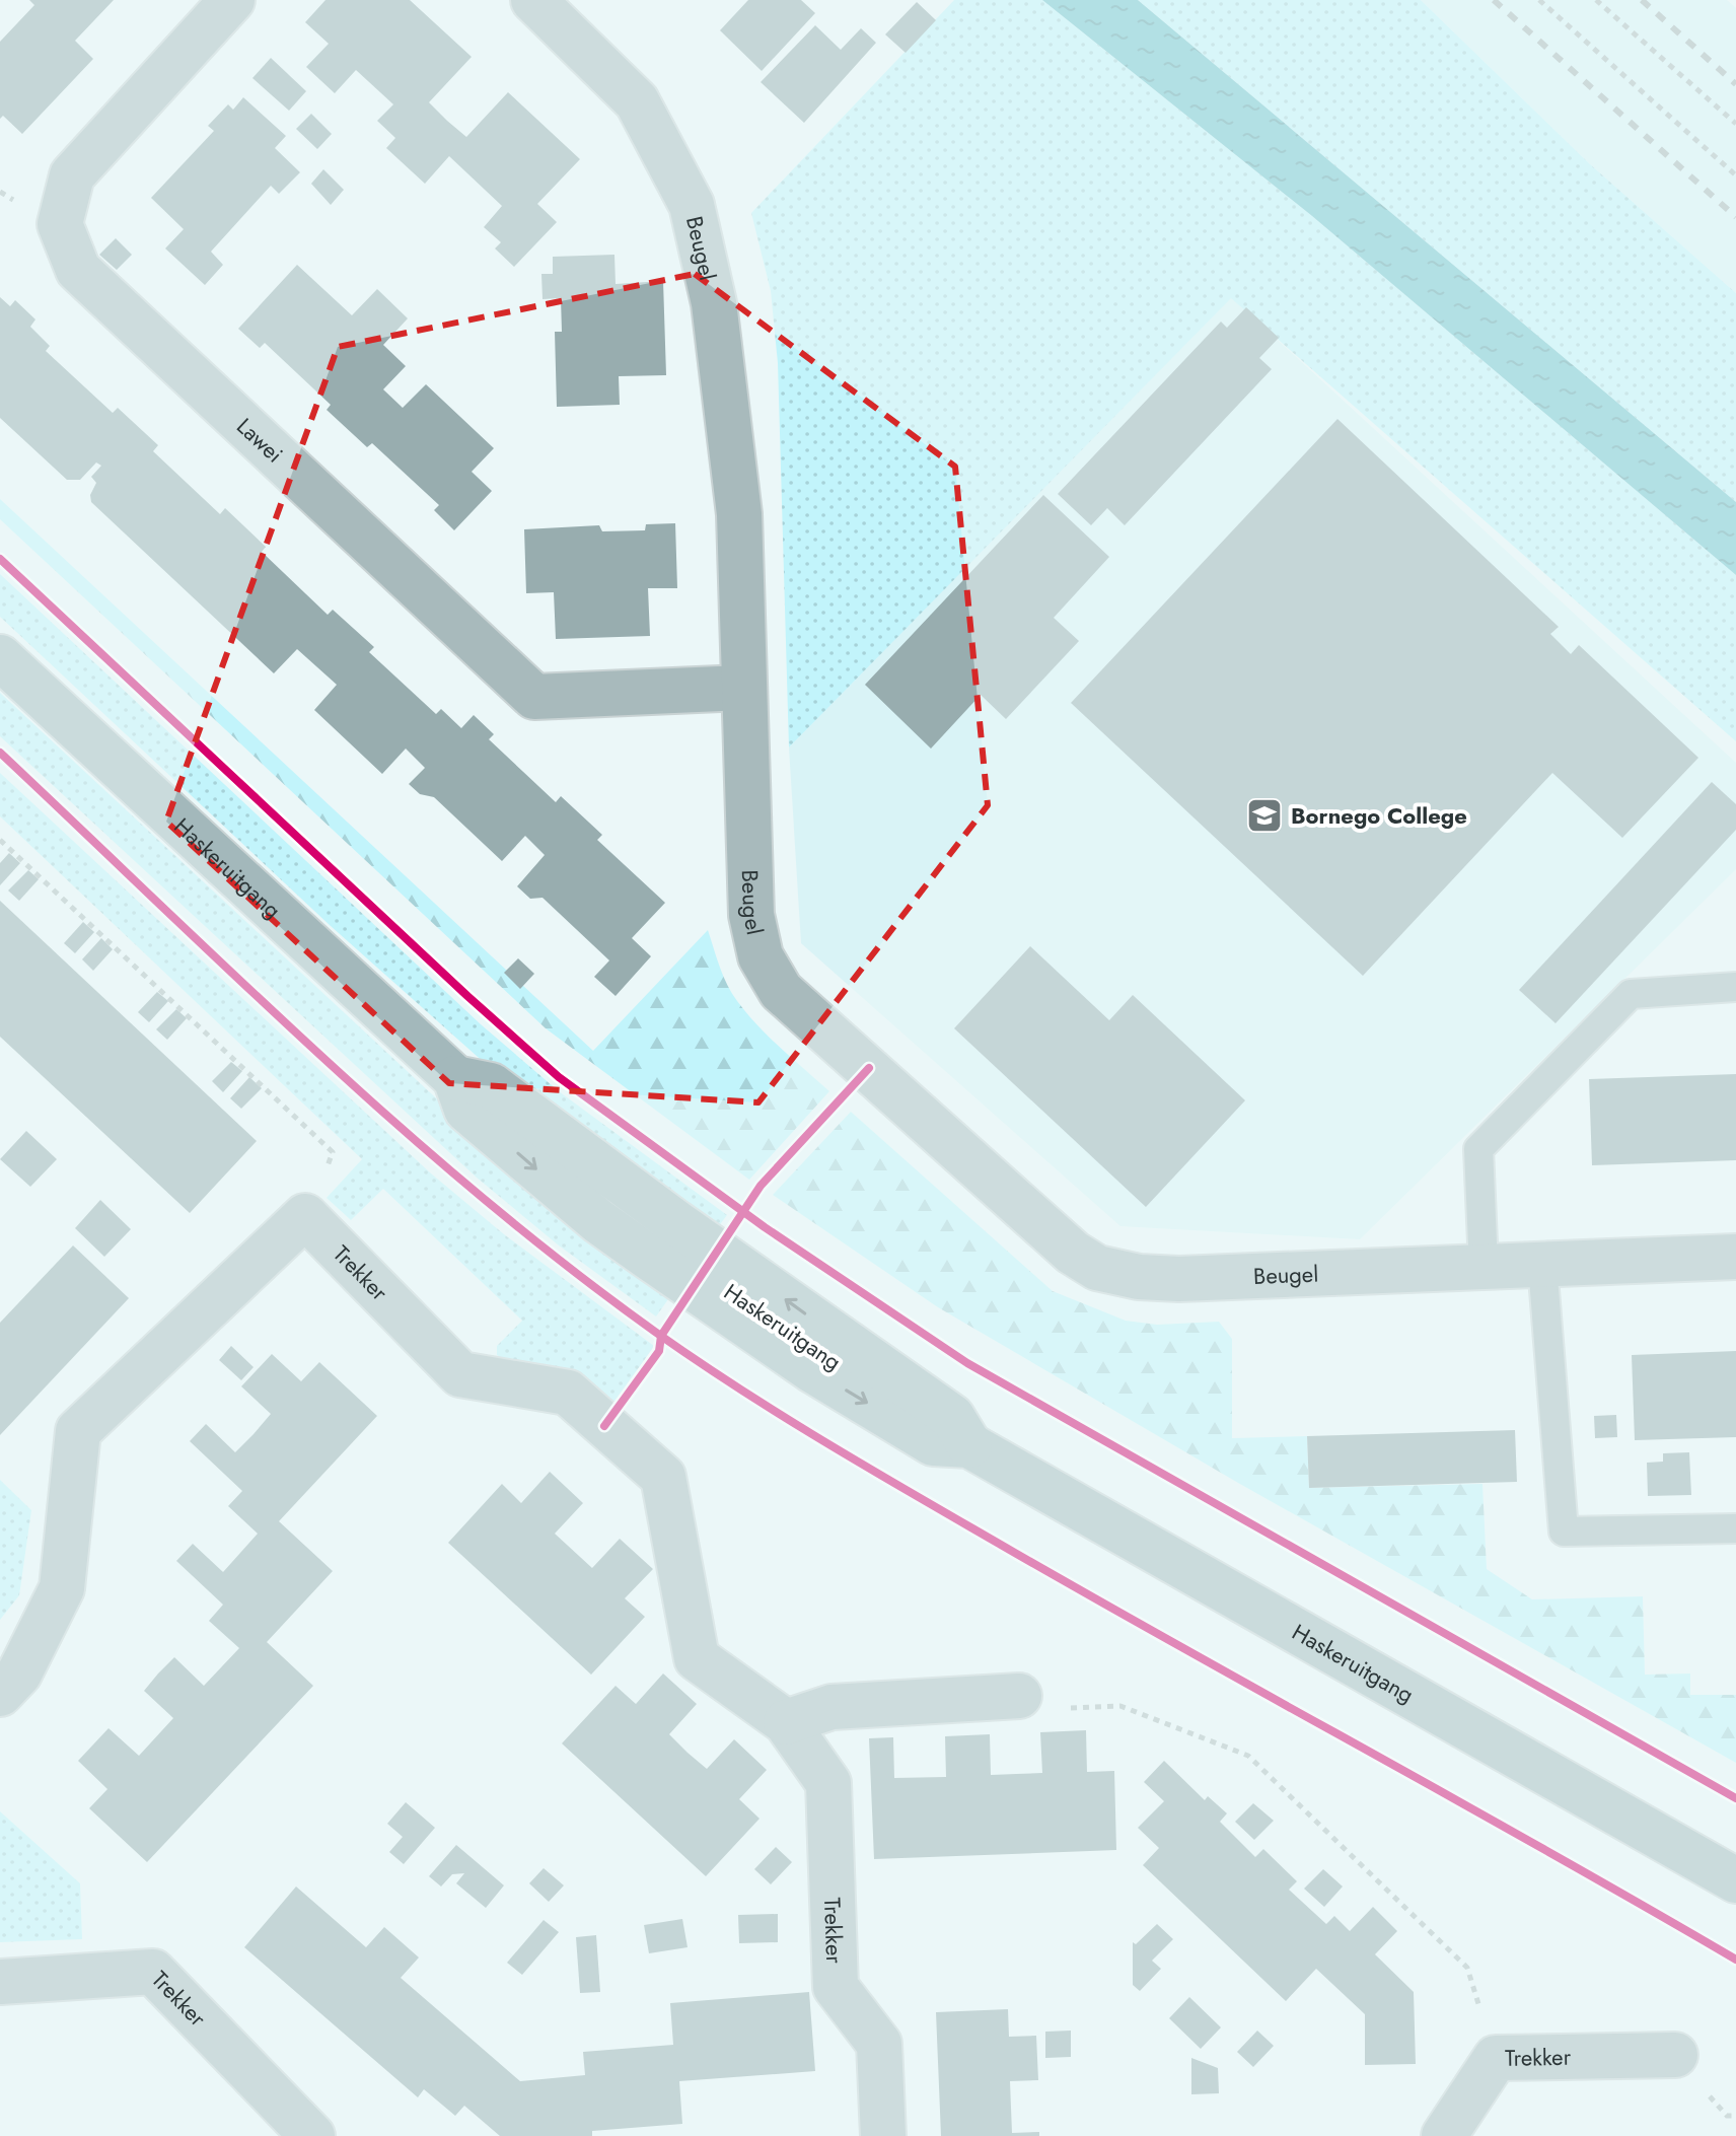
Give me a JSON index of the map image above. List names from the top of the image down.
{
  "streets": {
    "main road": ["Haskeruitgang"],
    "street": ["Beugel", "Lawei", "Trekker"]
  },
  "crossings": [
    ["Beugel", "Lawei"]
  ],
  "places": {
    "school or university": ["Bornego College"]
  }
}
